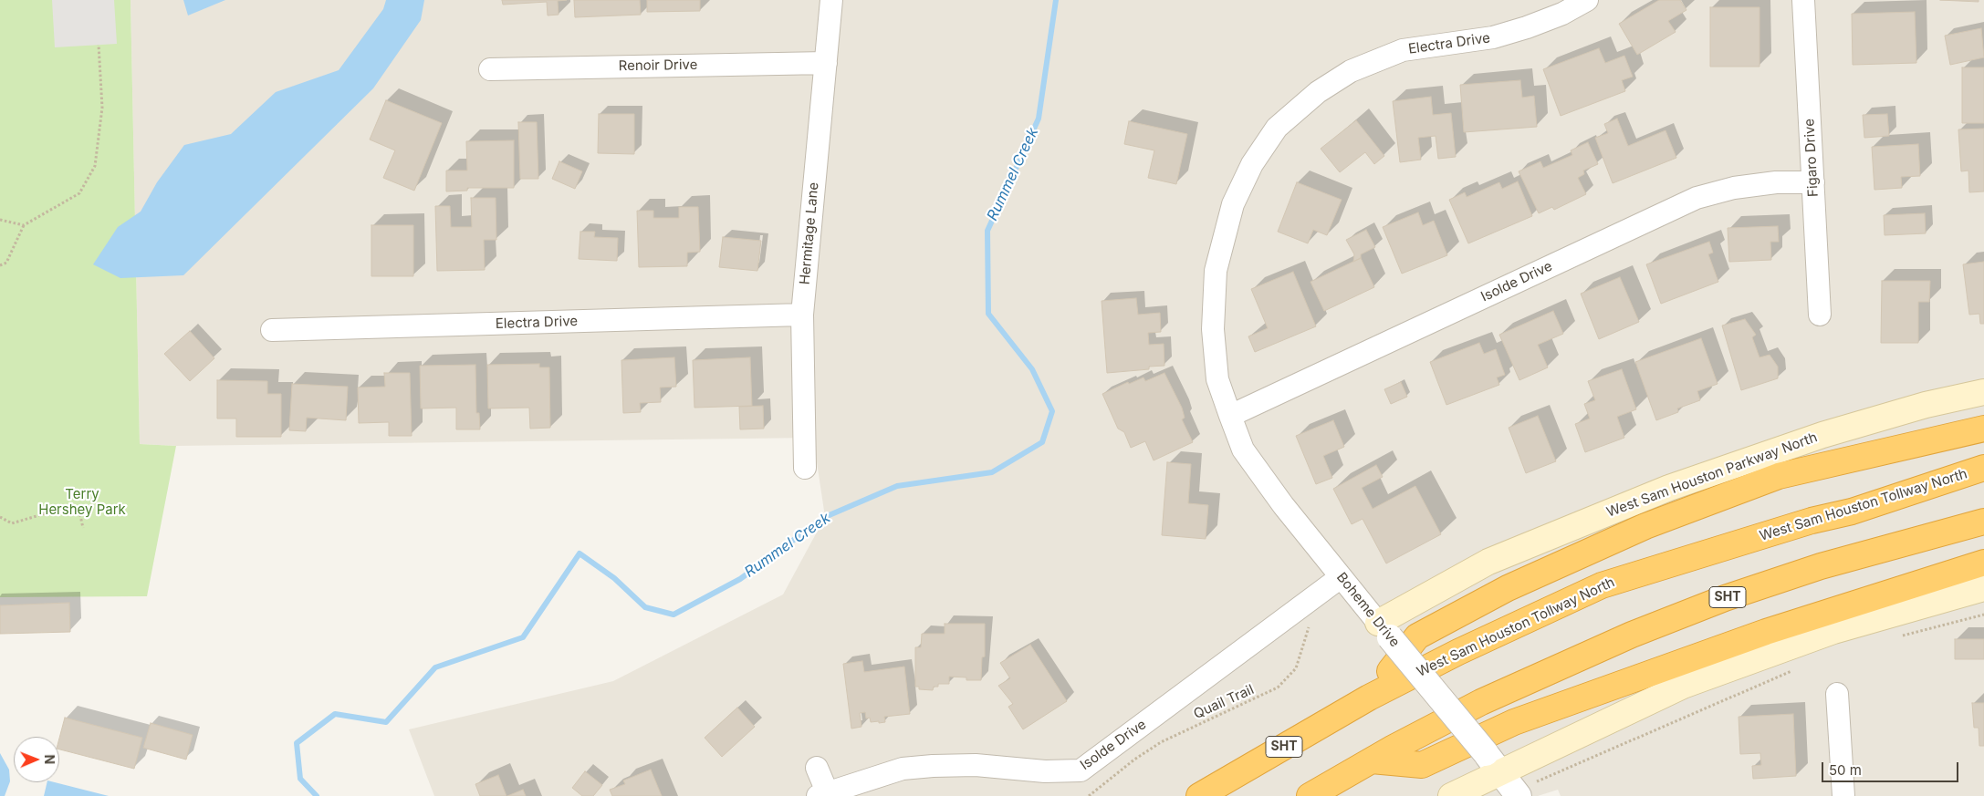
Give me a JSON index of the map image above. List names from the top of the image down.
{
  "streets": {
    "highway": ["West Sam Houston Tollway North", "SHT"],
    "main road": ["West Sam Houston Parkway North"],
    "street": [
      "Electra Drive",
      "Renoir Drive",
      "Figaro Drive",
      "Hermitage Lane",
      "Isolde Drive",
      "Boheme Drive"
    ],
    "path": ["Quail Trail"]
  },
  "crossings": [
    ["Electra Drive", "Hermitage Lane"],
    ["Electra Drive", "Isolde Drive"],
    ["Electra Drive", "Boheme Drive"],
    ["Renoir Drive", "Hermitage Lane"],
    ["Figaro Drive", "Isolde Drive"],
    ["Isolde Drive", "Boheme Drive"],
    ["West Sam Houston Parkway North", "Boheme Drive"]
  ],
  "water": ["Rummel Creek"],
  "parks": ["Terry Hershey Park"],
  "scale_bar": "50 m",
  "north": "right"
}
